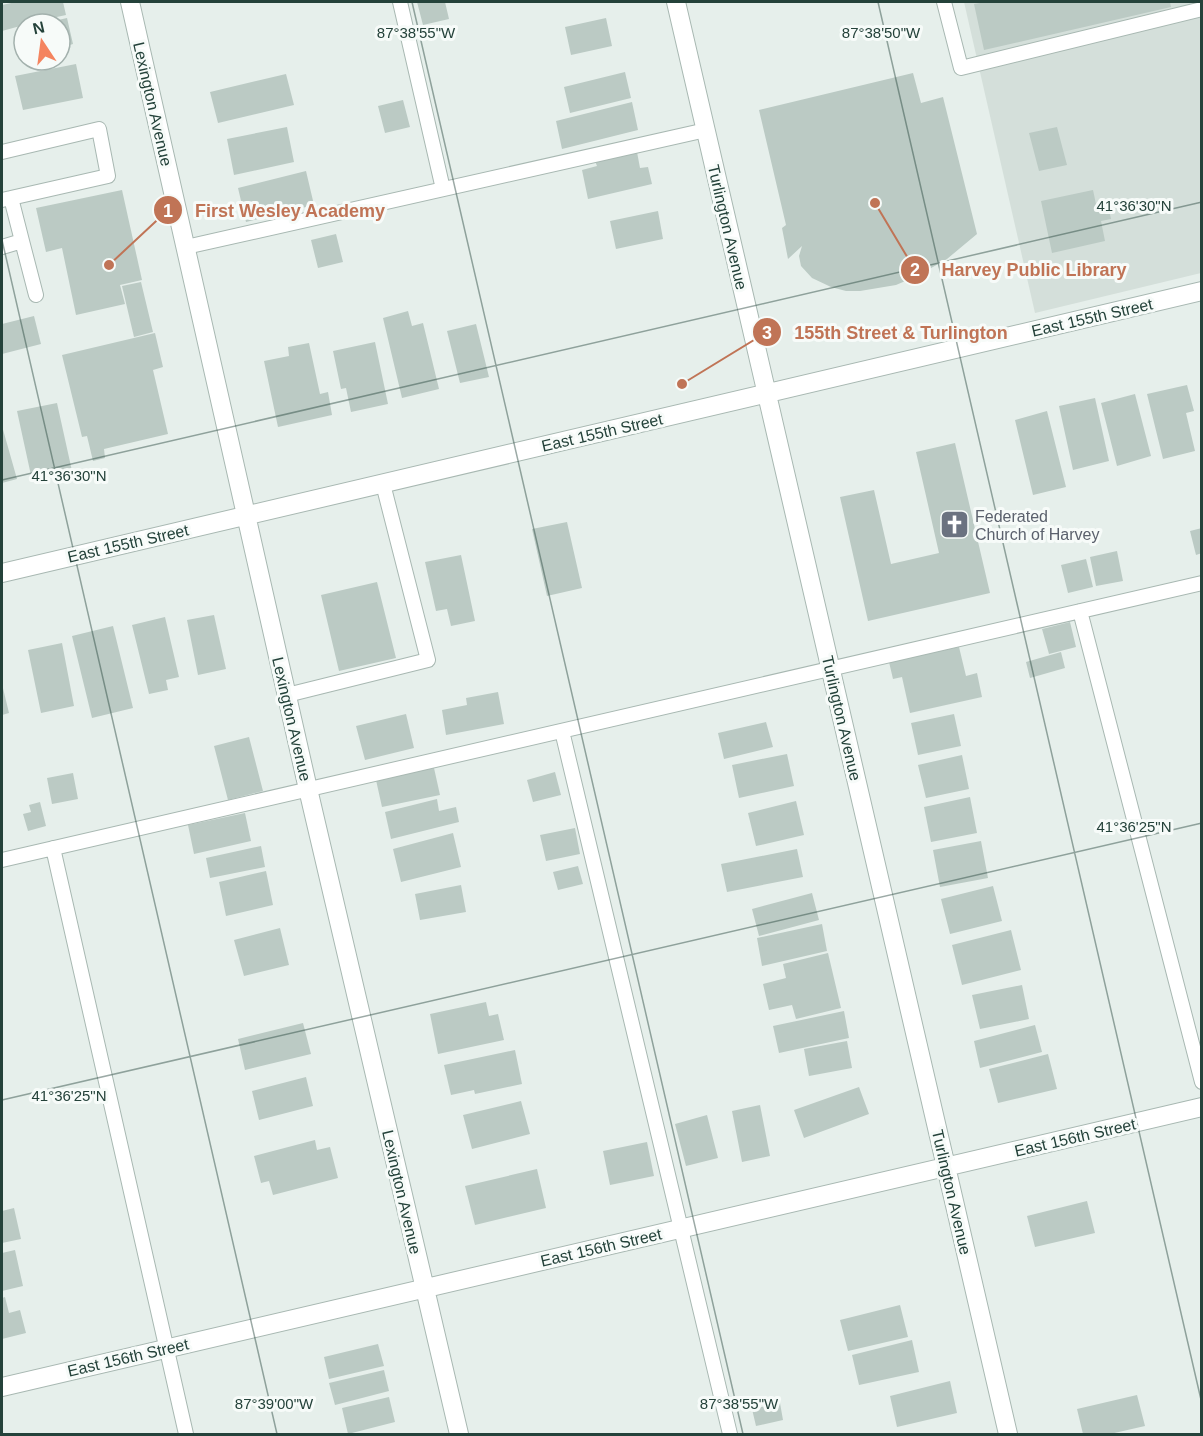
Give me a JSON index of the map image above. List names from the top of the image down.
{
  "streets": {
    "street": [
      "Lexington Avenue",
      "Turlington Avenue",
      "East 155th Street",
      "East 156th Street"
    ]
  },
  "crossings": [
    ["Lexington Avenue", "East 155th Street"],
    ["Lexington Avenue", "East 156th Street"],
    ["Turlington Avenue", "East 155th Street"],
    ["Turlington Avenue", "East 156th Street"]
  ],
  "places": {
    "other": ["Harvey Public Library", "First Wesley Academy", "155th Street & Turlington"],
    "church": ["Federated Church of Harvey"]
  },
  "north": "top",
  "coordinates": [
    "87°38'55\"W",
    "87°38'50\"W",
    "41°36'30\"N",
    "41°36'25\"N",
    "87°39'00\"W"
  ]
}
